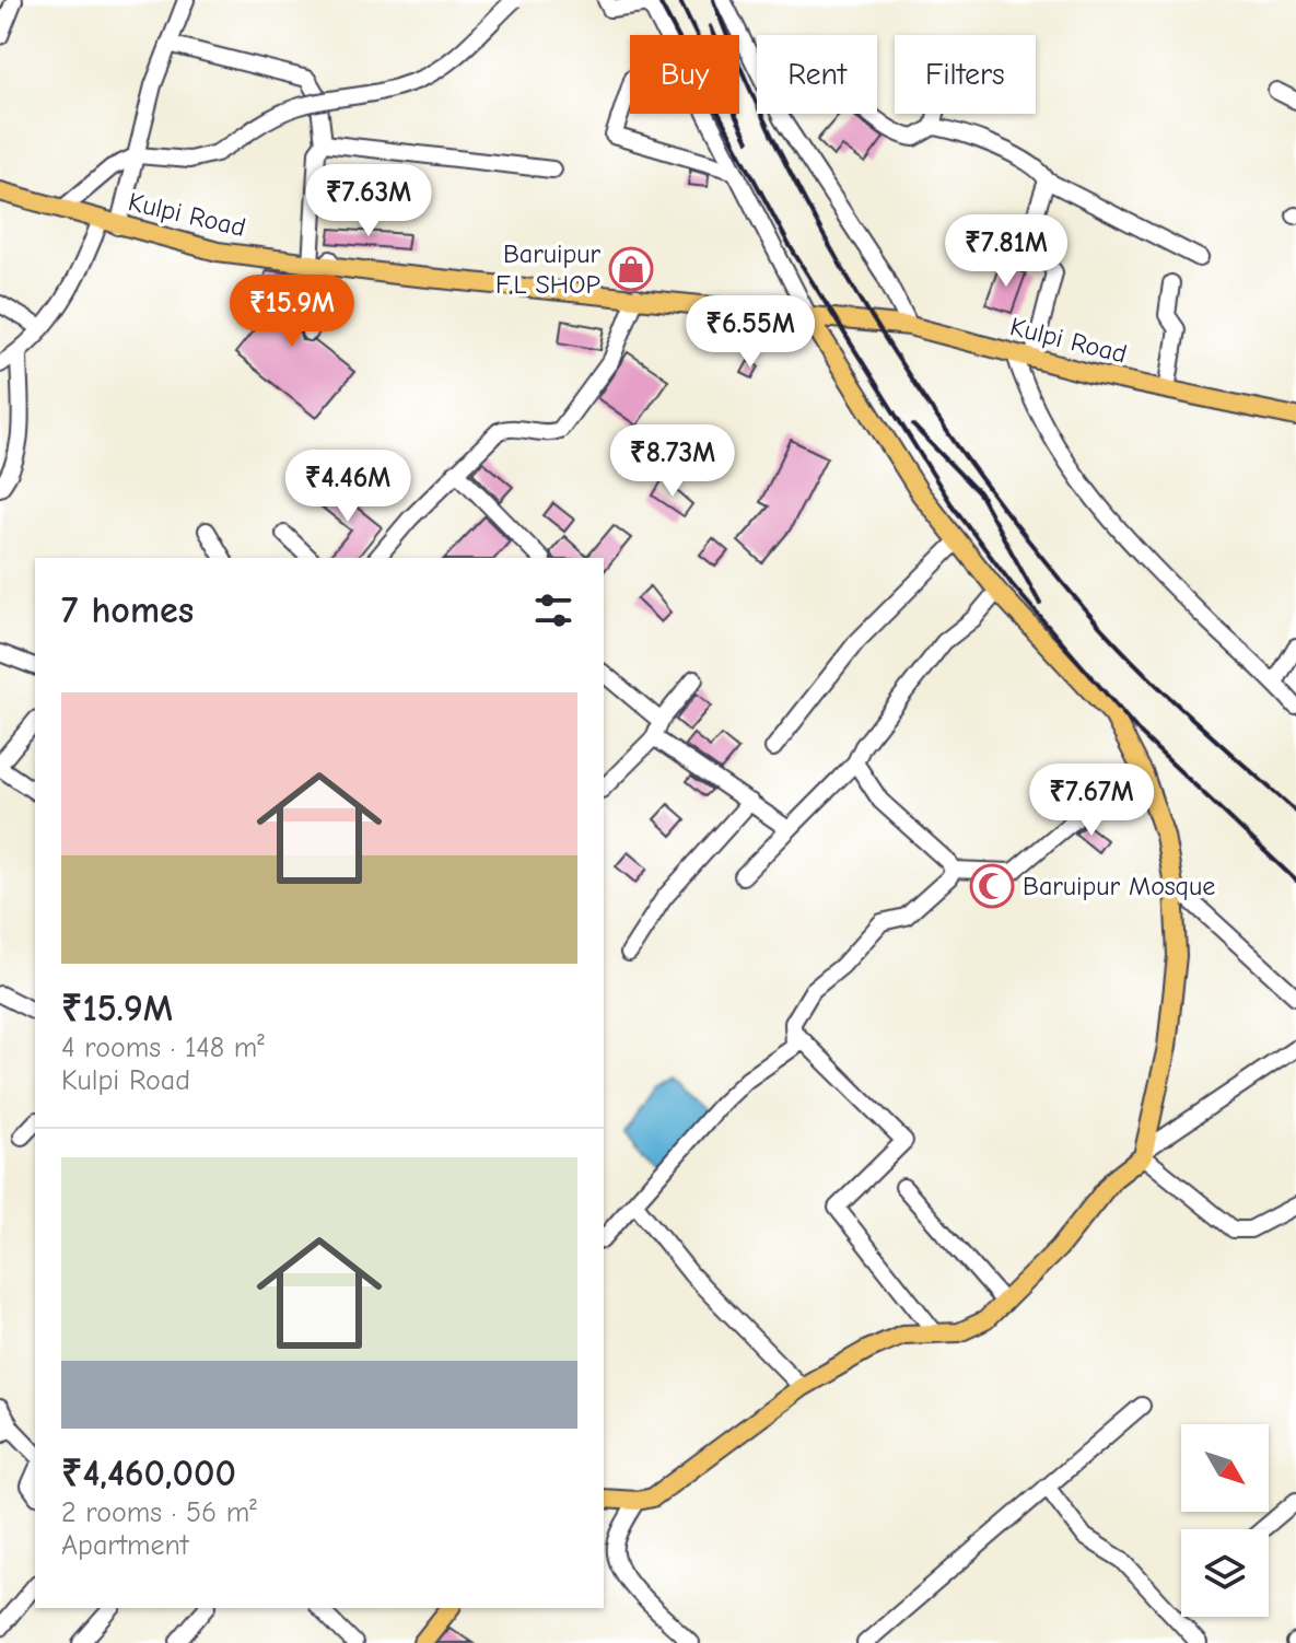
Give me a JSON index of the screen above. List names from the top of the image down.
{
  "streets": {
    "main road": ["Kulpi Road"]
  },
  "places": {
    "shop": ["Baruipur F.L SHOP"],
    "mosque": ["Baruipur Mosque"]
  },
  "north": "bottom right",
  "page": {
    "chip": ["Buy", "Rent", "Filters"],
    "price": [
      "₹7.63M",
      "₹7.81M",
      "₹15.9M",
      "₹6.55M",
      "₹8.73M",
      "₹4.46M",
      "₹7.67M"
    ],
    "heading": "7 homes",
    "list": [
      {
        "name": "₹15.9M",
        "note": "4 rooms · 148 m² · Kulpi Road"
      },
      {
        "name": "₹4,460,000",
        "note": "2 rooms · 56 m² · Apartment"
      }
    ]
  }
}
